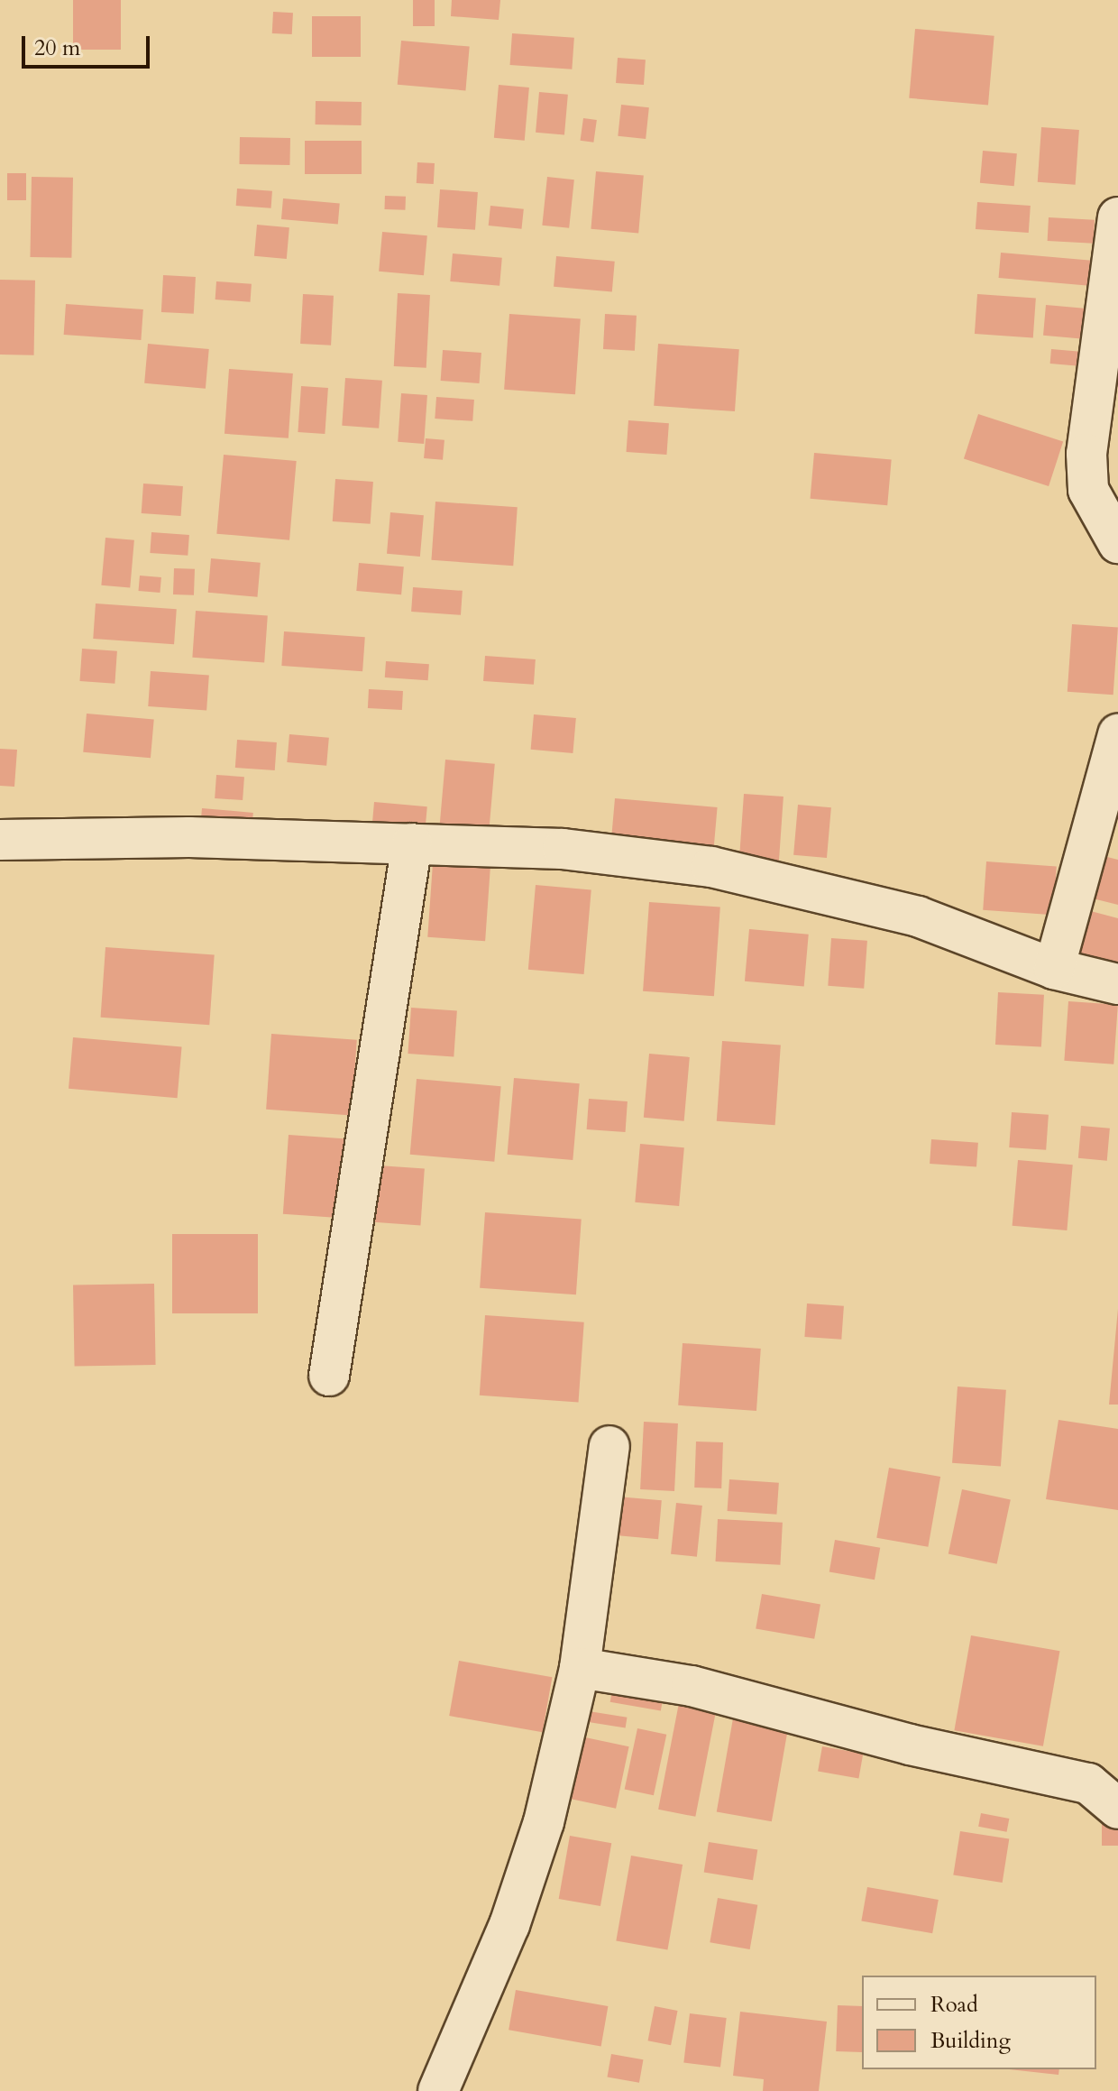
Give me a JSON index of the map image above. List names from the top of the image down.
{
  "legend": ["Road", "Building"],
  "scale_bar": "20 m"
}
